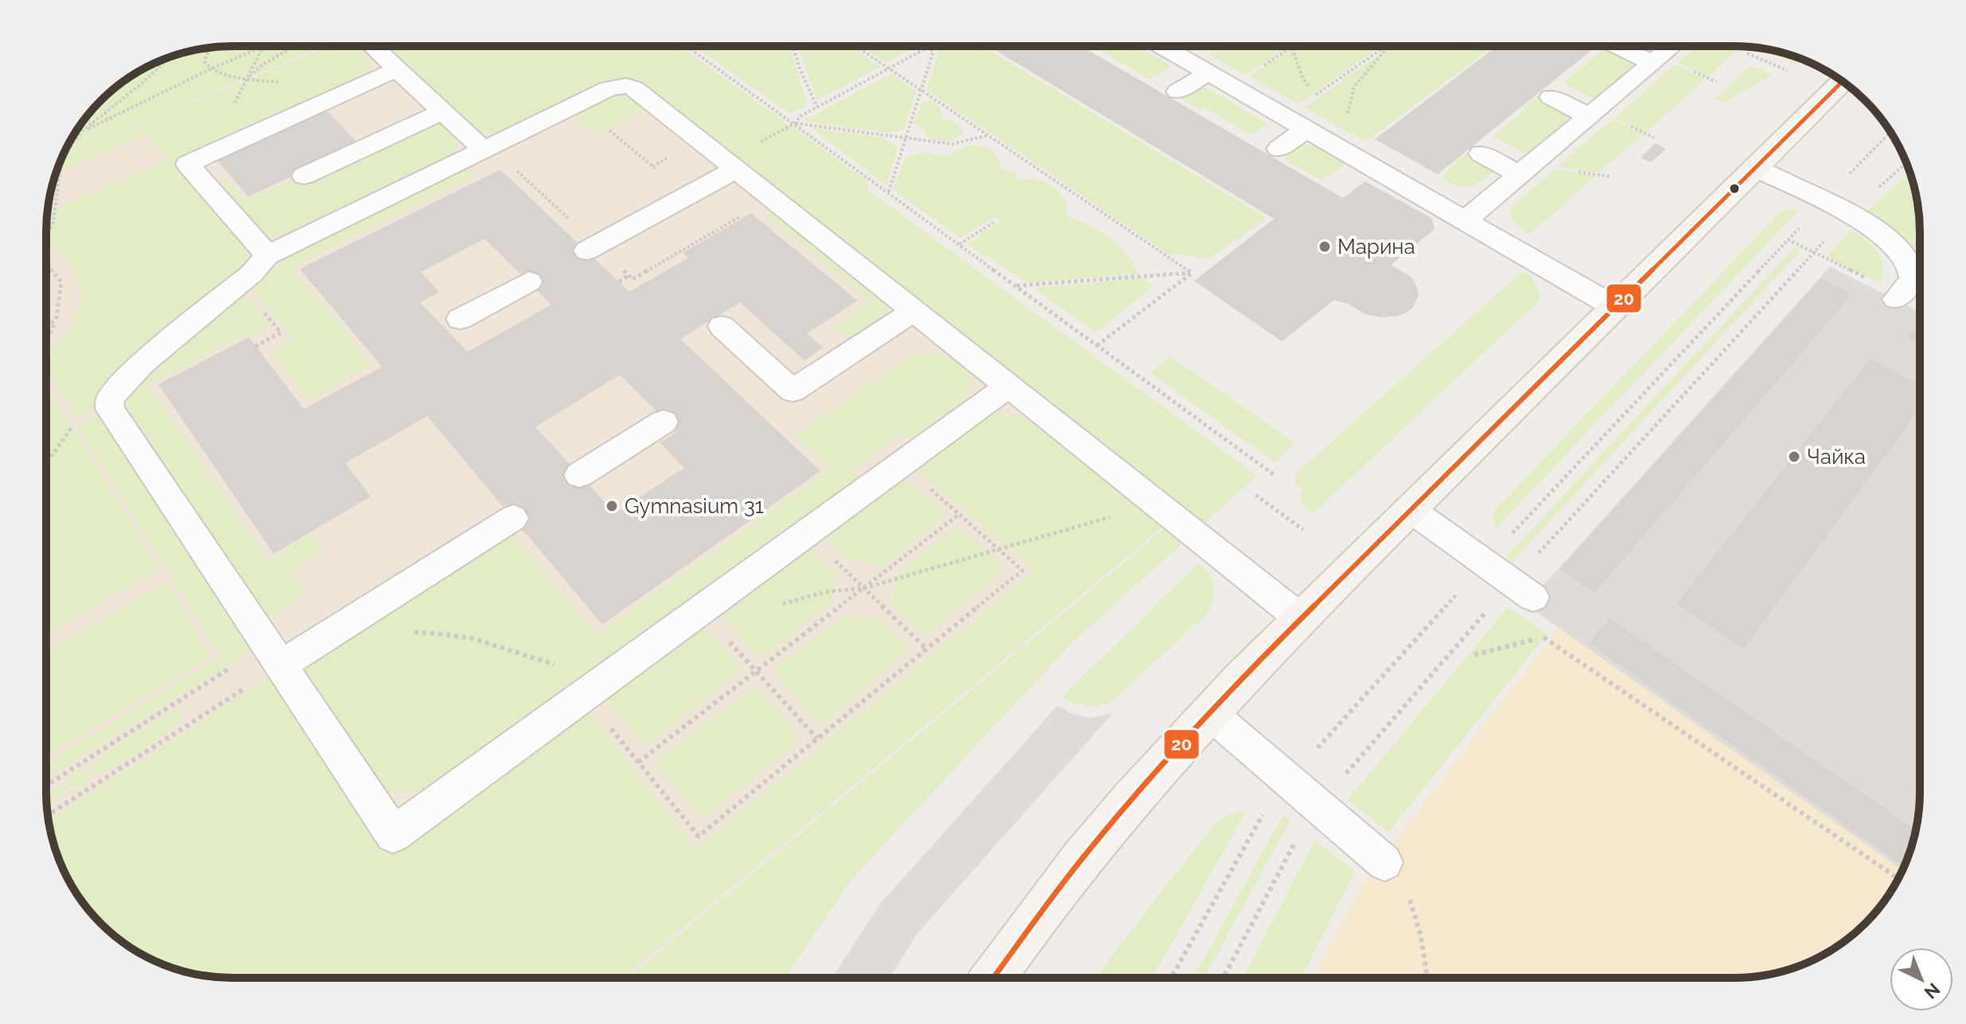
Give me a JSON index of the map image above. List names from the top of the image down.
{
  "places": ["Марина", "Чайка", "Gymnasium 31"],
  "lines": ["transit line 20"],
  "north": "bottom right"
}
